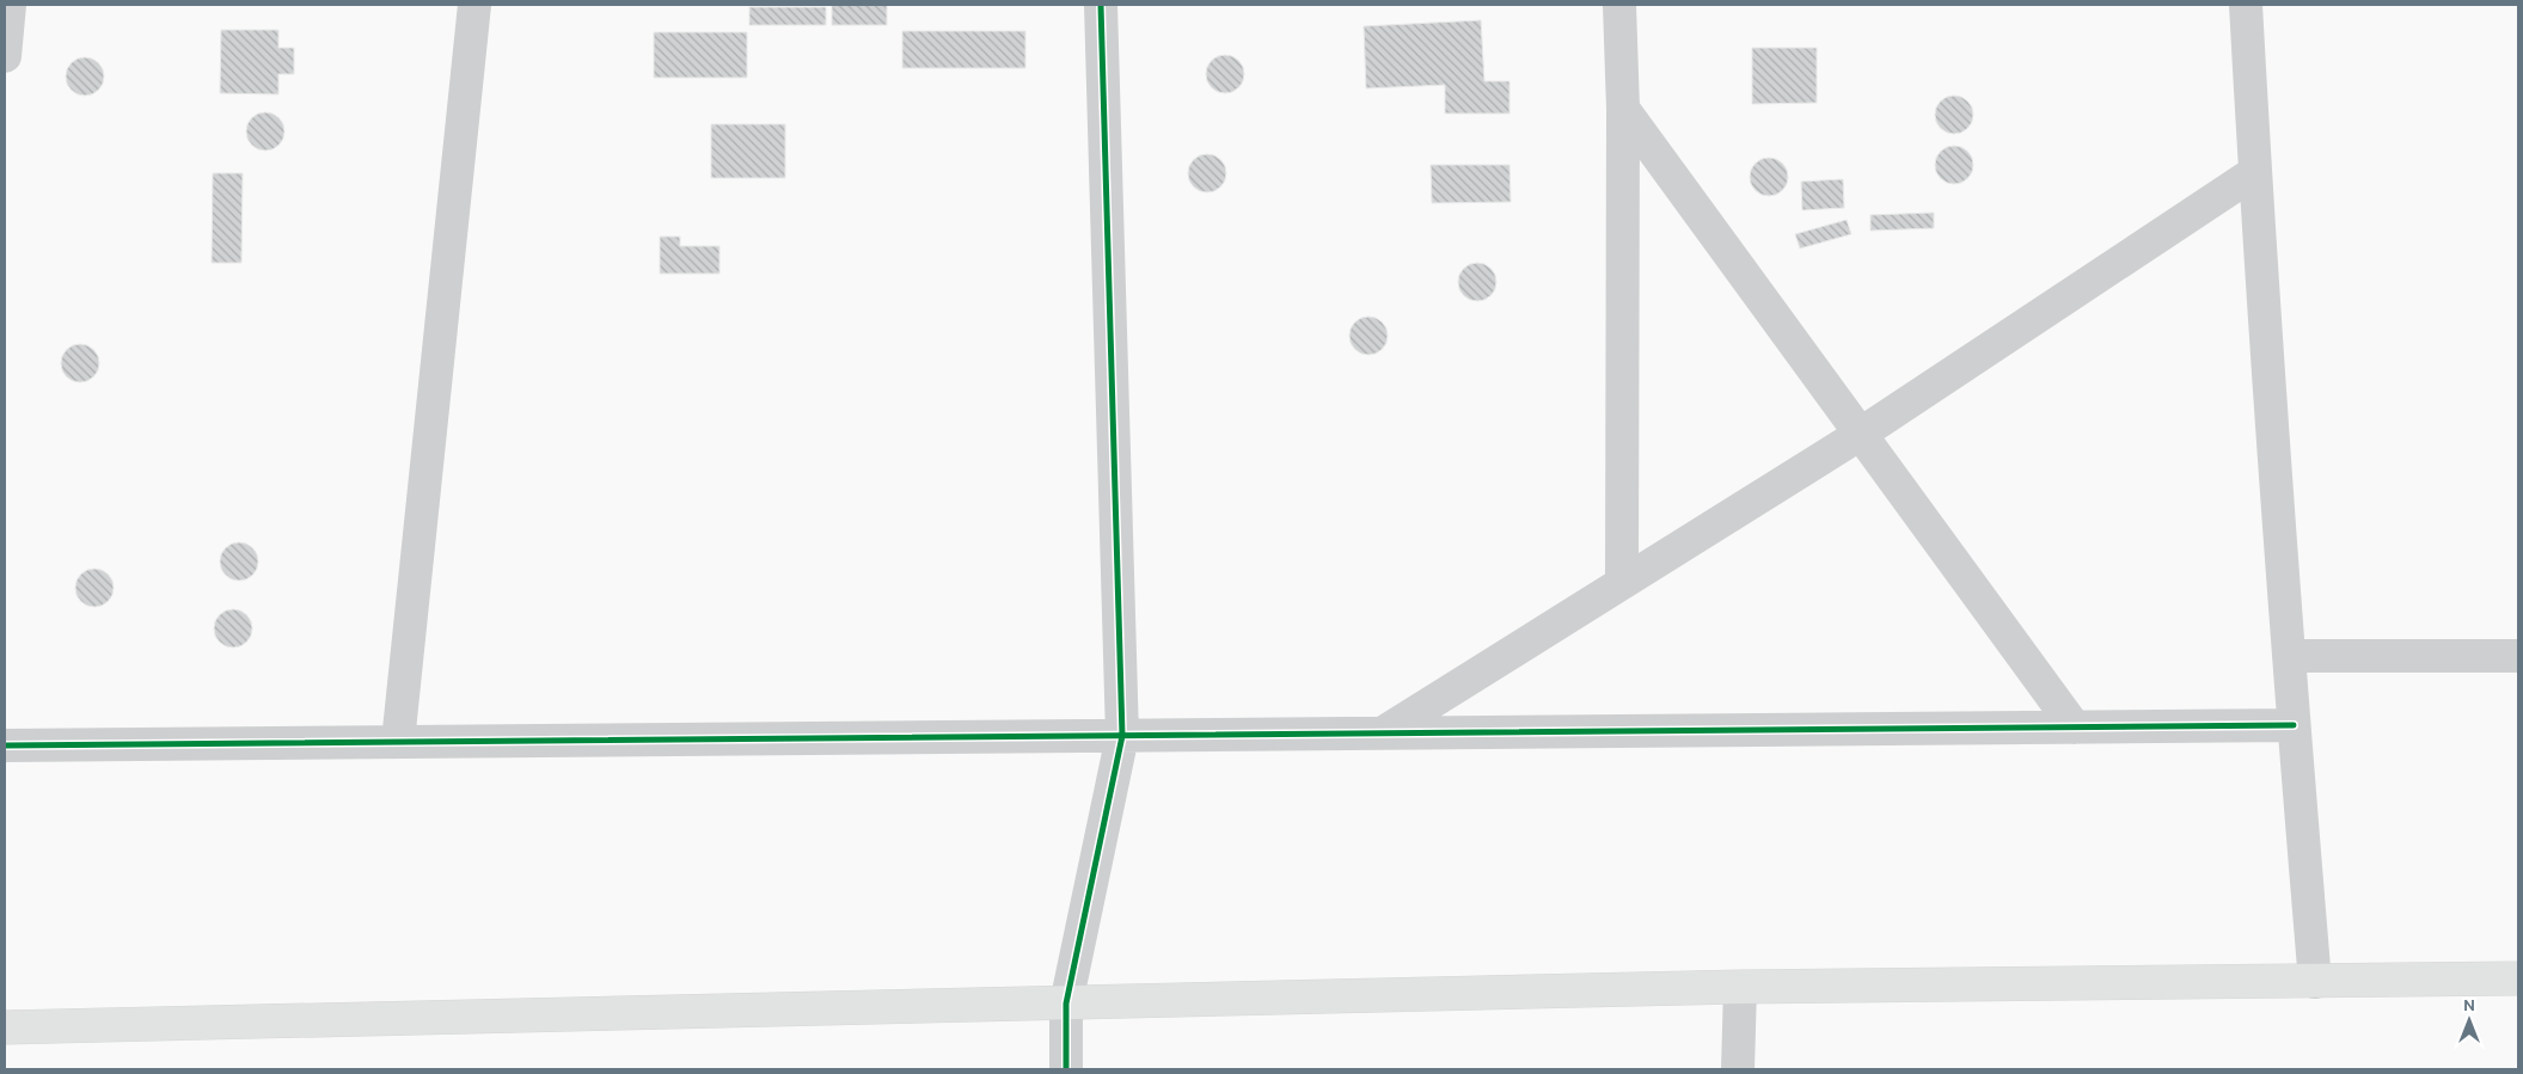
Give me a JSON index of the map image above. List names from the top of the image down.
{
  "north": "top"
}
